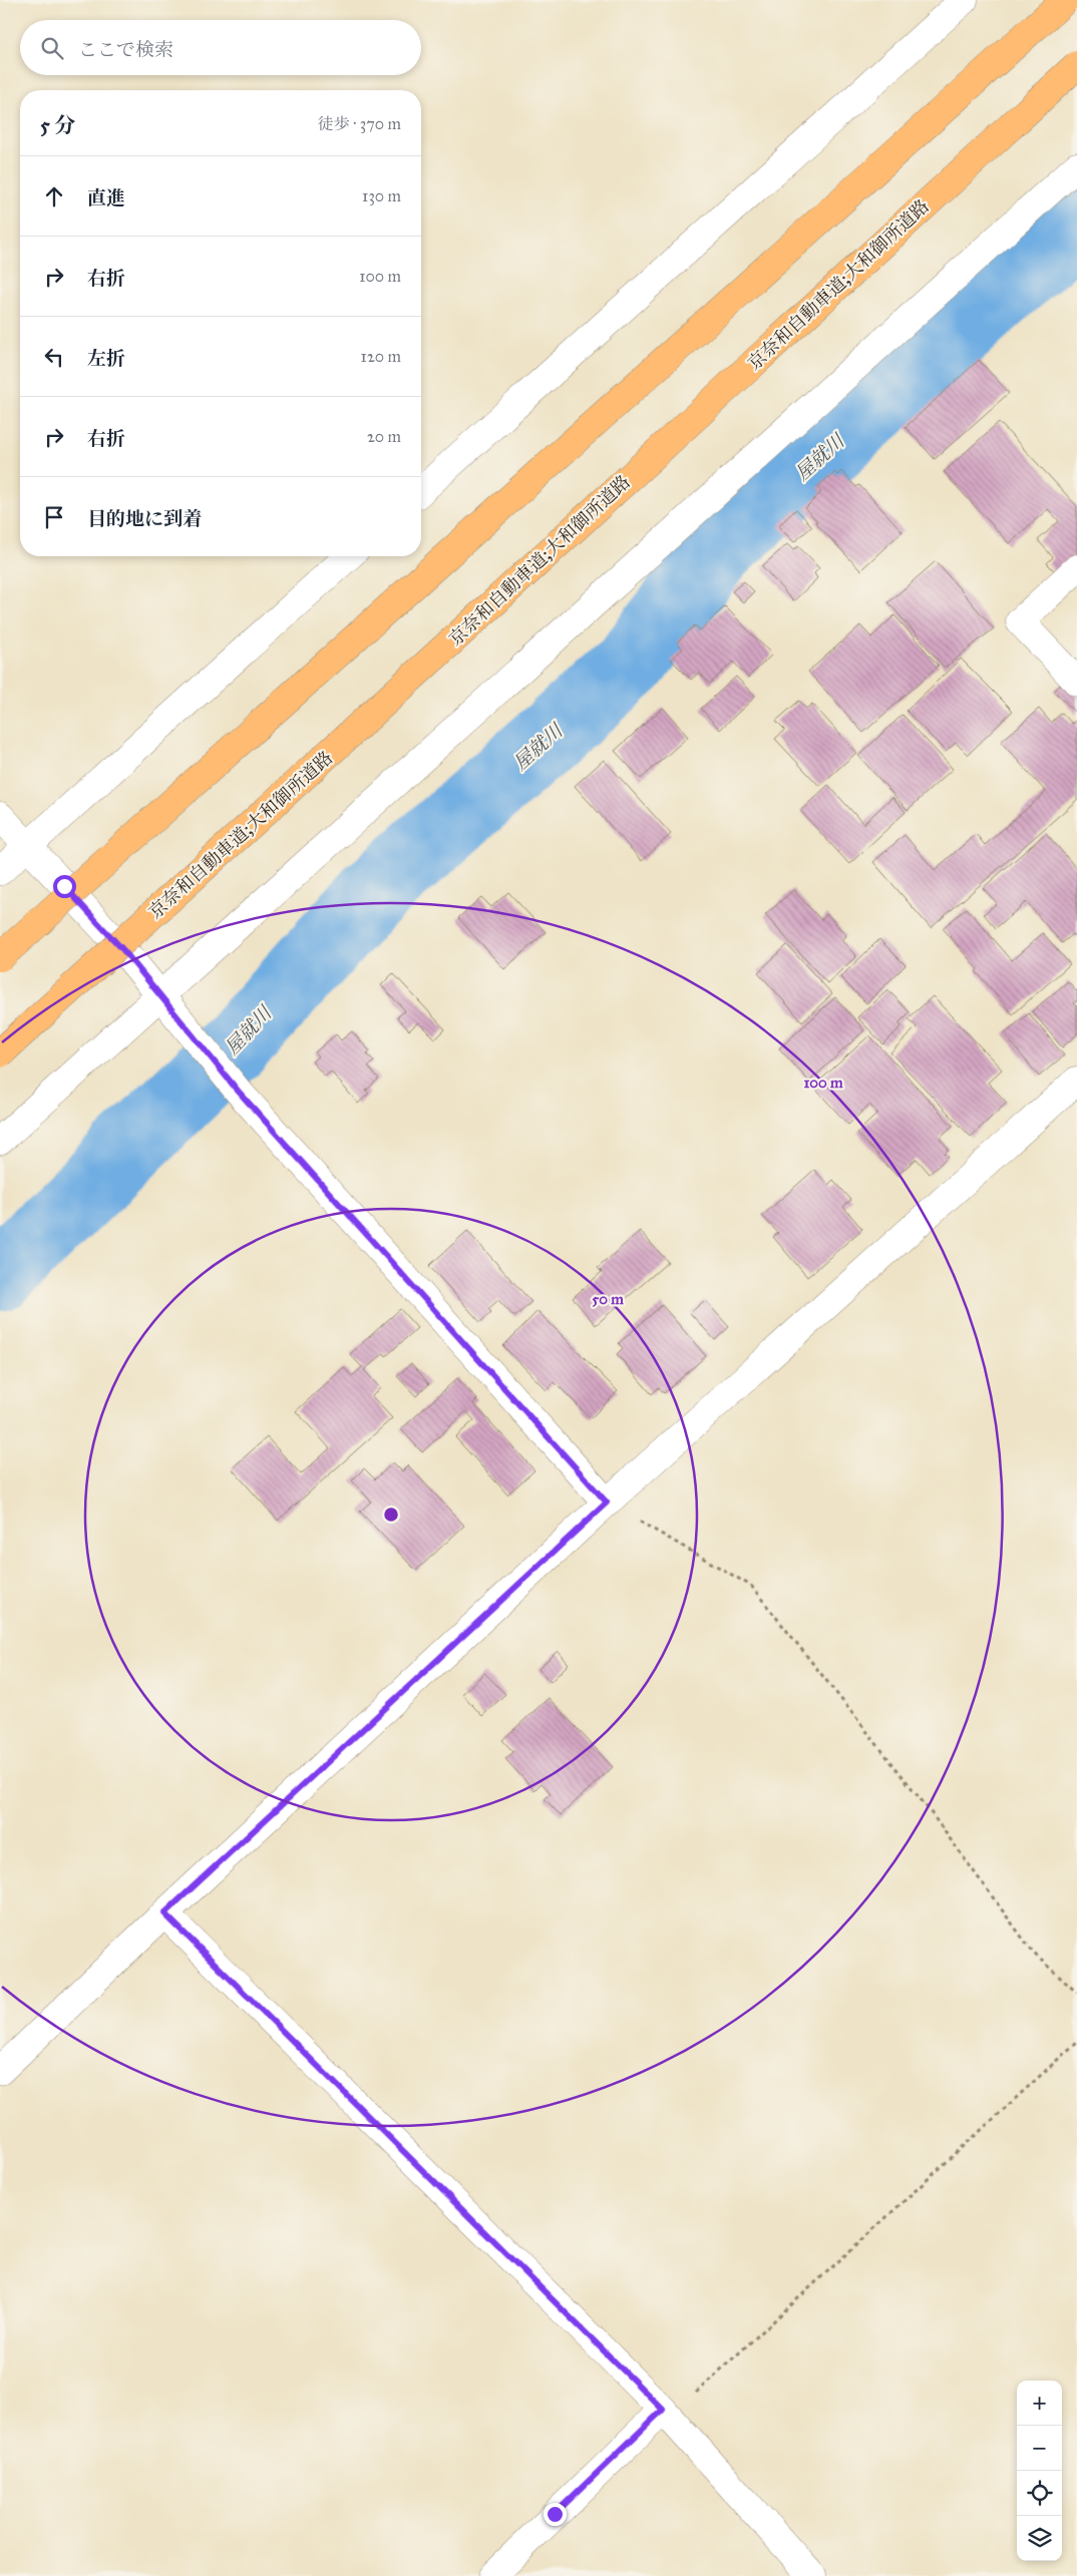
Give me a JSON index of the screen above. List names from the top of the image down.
{
  "streets": {
    "highway": ["京奈和自動車道;大和御所道路"]
  },
  "water": ["屋就川"],
  "page": {
    "search": "ここで検索",
    "heading": ["5 分", "徒歩 · 370 m"],
    "list": [
      ["直進", "130 m"],
      ["右折", "100 m"],
      ["左折", "120 m"],
      ["右折", "20 m"],
      "目的地に到着"
    ],
    "map_buttons": ["+", "−"]
  },
  "rings": ["100 m", "50 m"]
}
